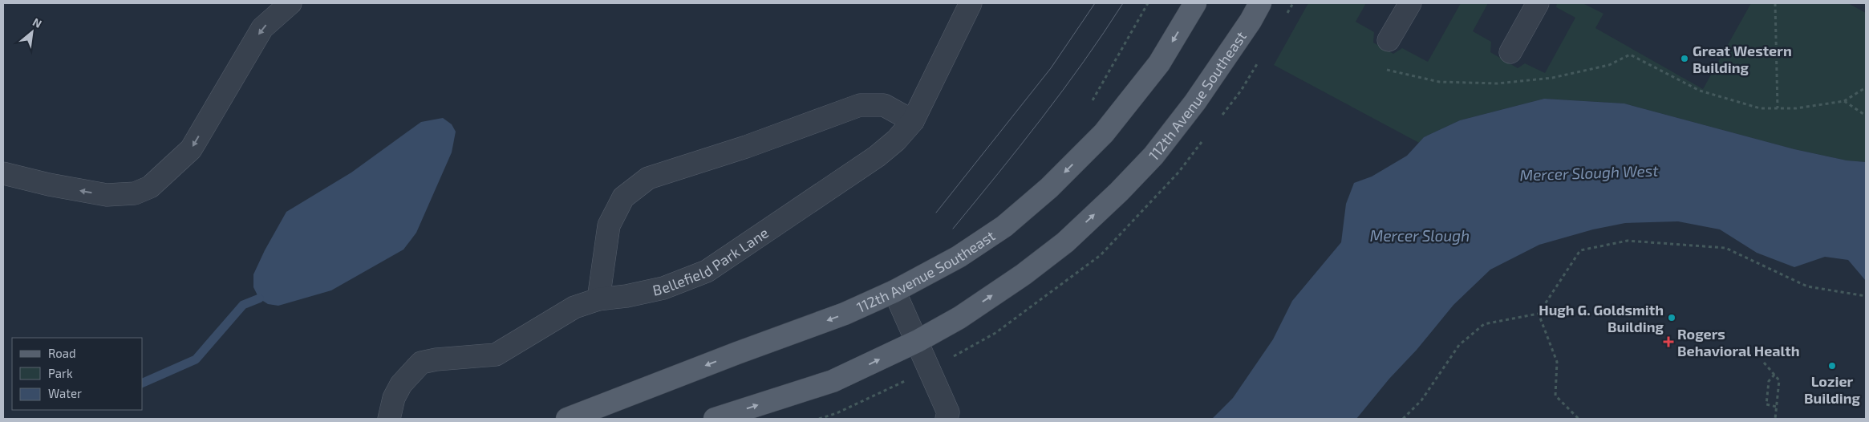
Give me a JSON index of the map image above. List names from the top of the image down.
{
  "streets": {
    "main road": ["112th Avenue Southeast"],
    "street": ["Bellefield Park Lane"]
  },
  "water": ["Mercer Slough West", "Mercer Slough"],
  "places": {
    "other": ["Great Western Building", "Hugh G. Goldsmith Building", "Lozier Building"],
    "health": ["Rogers Behavioral Health"]
  },
  "legend": ["Road", "Park", "Water"],
  "north": "top right"
}
